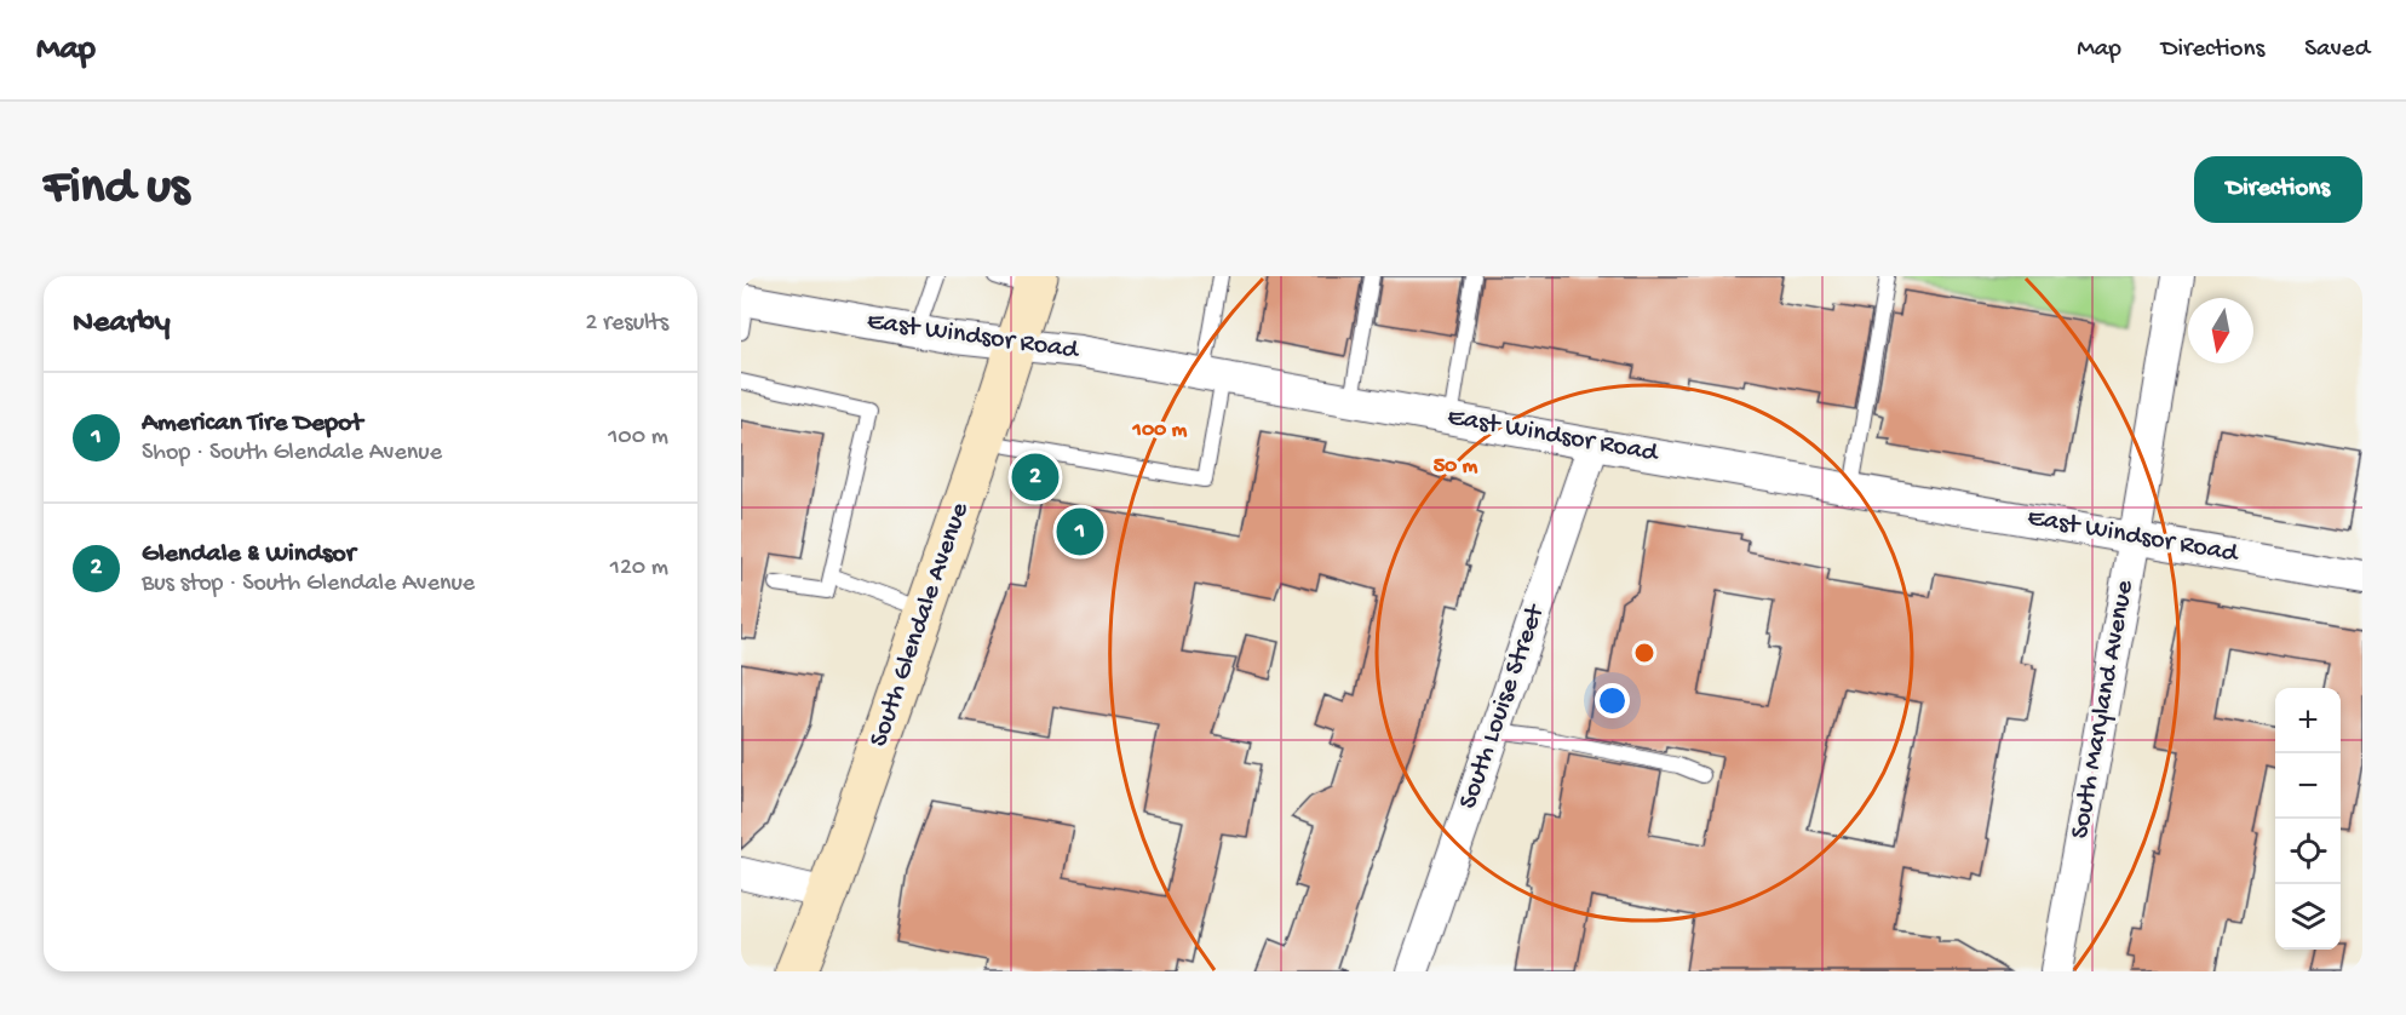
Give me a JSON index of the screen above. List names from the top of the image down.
{
  "streets": {
    "main road": ["South Glendale Avenue"],
    "street": ["East Windsor Road", "South Louise Street", "South Maryland Avenue"]
  },
  "crossings": [
    ["East Windsor Road", "South Glendale Avenue"],
    ["East Windsor Road", "South Louise Street"],
    ["East Windsor Road", "South Maryland Avenue"]
  ],
  "north": "bottom",
  "page": {
    "header": "Map",
    "nav": ["Map", "Directions", "Saved"],
    "buttons": "Directions",
    "title": "Find us",
    "heading": ["Nearby", "2 results"],
    "list": [
      {
        "mark": "1",
        "name": "American Tire Depot",
        "note": "Shop · South Glendale Avenue",
        "value": "100 m"
      },
      {
        "mark": "2",
        "name": "Glendale & Windsor",
        "note": "Bus stop · South Glendale Avenue",
        "value": "120 m"
      }
    ],
    "pins": ["2", "1"],
    "map_buttons": ["+", "−"]
  },
  "rings": ["100 m", "50 m"]
}
